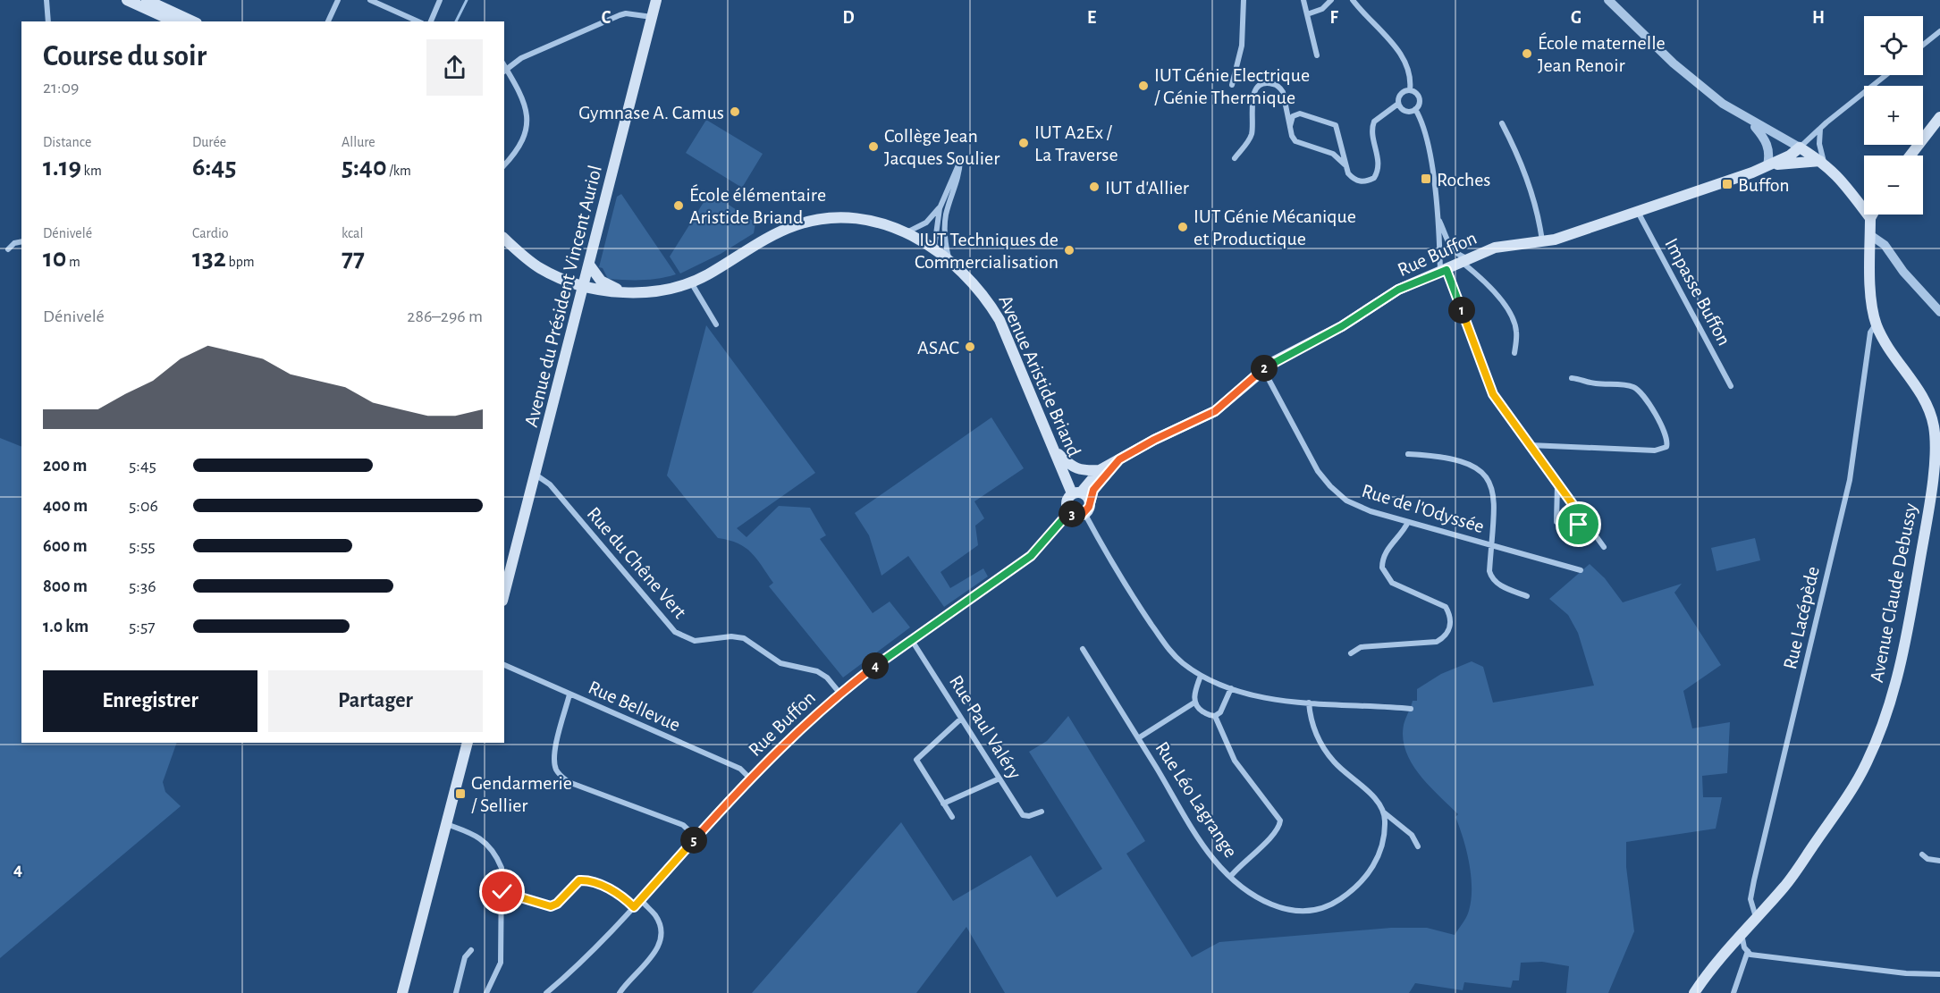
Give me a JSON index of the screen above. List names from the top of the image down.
{
  "streets": {
    "main road": [
      "Rue Buffon",
      "Avenue du Président Vincent Auriol",
      "Avenue Aristide Briand",
      "Avenue Claude Debussy"
    ],
    "street": [
      "Impasse Buffon",
      "Rue de l'Odyssée",
      "Rue du Chêne Vert",
      "Rue Lacépède",
      "Rue Bellevue",
      "Rue Paul Valéry",
      "Rue Léo Lagrange"
    ]
  },
  "crossings": [
    ["Rue Buffon", "Impasse Buffon"],
    ["Rue Buffon", "Avenue Aristide Briand"],
    ["Rue Buffon", "Rue de l'Odyssée"],
    ["Rue Buffon", "Rue du Chêne Vert"],
    ["Rue Buffon", "Rue Bellevue"],
    ["Rue Buffon", "Rue Paul Valéry"],
    ["Avenue du Président Vincent Auriol", "Avenue Aristide Briand"],
    ["Avenue du Président Vincent Auriol", "Rue du Chêne Vert"],
    ["Avenue Claude Debussy", "Rue Lacépède"]
  ],
  "places": {
    "other": [
      "École maternelle Jean Renoir",
      "IUT Génie Electrique / Génie Thermique",
      "Gymnase A. Camus",
      "IUT A2Ex / La Traverse",
      "Collège Jean Jacques Soulier",
      "IUT d'Allier",
      "École élémentaire Aristide Briand",
      "IUT Génie Mécanique et Productique",
      "IUT Techniques de Commercialisation",
      "ASAC"
    ],
    "transit": ["Roches", "Buffon", "Gendarmerie / Sellier"]
  },
  "page": {
    "map_buttons": ["+", "−"],
    "heading": ["Course du soir", "21:09"],
    "stats": [
      ["Distance", "1.19 km"],
      ["Durée", "6:45"],
      ["Allure", "5:40 /km"],
      ["Dénivelé", "10 m"],
      ["Cardio", "132 bpm"],
      ["kcal", "77"]
    ],
    "chart": ["Dénivelé", "286–296 m"],
    "pins": [
      "1",
      "2",
      "3",
      "4",
      "5"
    ],
    "list": [
      {
        "name": "200 m",
        "note": "5:45"
      },
      {
        "name": "400 m",
        "note": "5:06"
      },
      {
        "name": "600 m",
        "note": "5:55"
      },
      {
        "name": "800 m",
        "note": "5:36"
      },
      {
        "name": "1.0 km",
        "note": "5:57"
      }
    ],
    "buttons": ["Enregistrer", "Partager"]
  },
  "grid": {
    "columns": [
      "C",
      "D",
      "E",
      "F",
      "G",
      "H"
    ],
    "rows": ["4"]
  }
}
